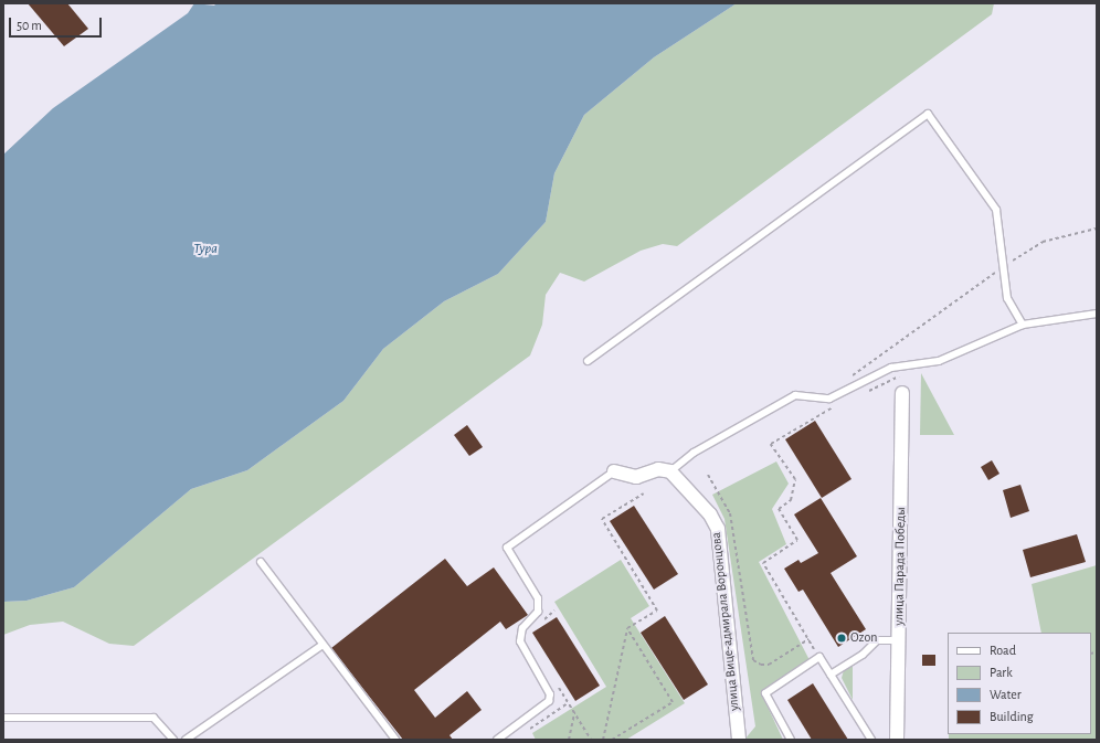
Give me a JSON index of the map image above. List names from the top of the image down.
{
  "streets": {
    "street": ["улица Парада Победы", "улица Вице-адмирала Воронцова"]
  },
  "water": ["Тура"],
  "places": ["Ozon"],
  "legend": [
    "Road",
    "Park",
    "Water",
    "Building"
  ],
  "scale_bar": "50 m"
}
